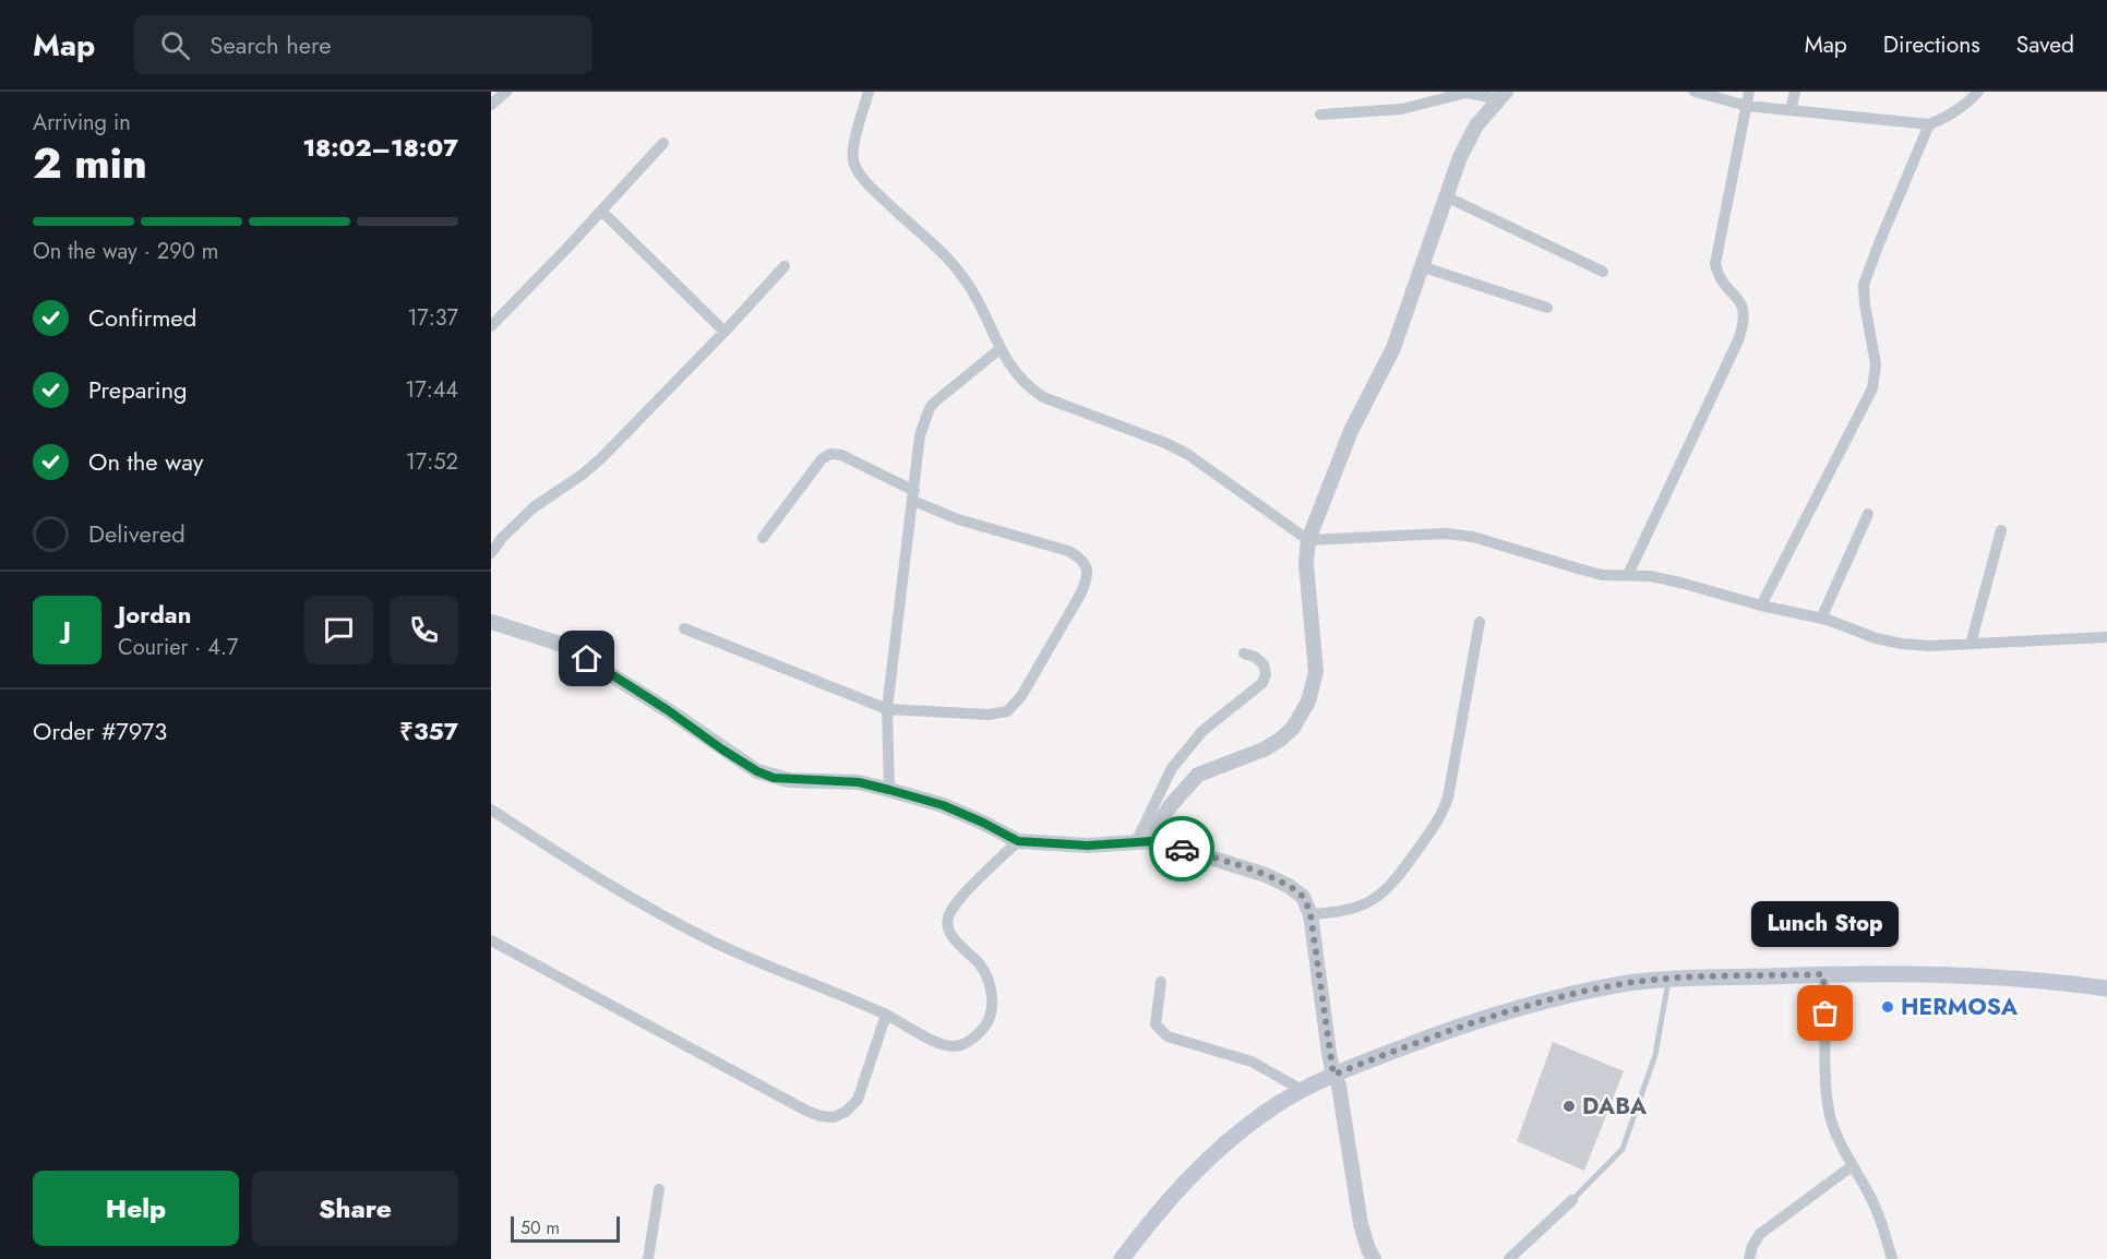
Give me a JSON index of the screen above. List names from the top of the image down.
{
  "places": ["HERMOSA", "Lunch Stop", "DABA"],
  "scale_bar": "50 m",
  "page": {
    "header": "Map",
    "search": "Search here",
    "nav": ["Map", "Directions", "Saved"],
    "heading": ["2 min", "Arriving in", "18:02–18:07"],
    "panel": [
      "Jordan",
      "Courier · 4.7",
      "Order #7973",
      "₹357"
    ],
    "bar": "On the way · 290 m",
    "list": [
      ["Confirmed", "17:37"],
      ["Preparing", "17:44"],
      ["On the way", "17:52"],
      "Delivered"
    ],
    "round": "J",
    "bubble": "Lunch Stop",
    "buttons": ["Help", "Share"],
    "scale": "50 m"
  }
}
